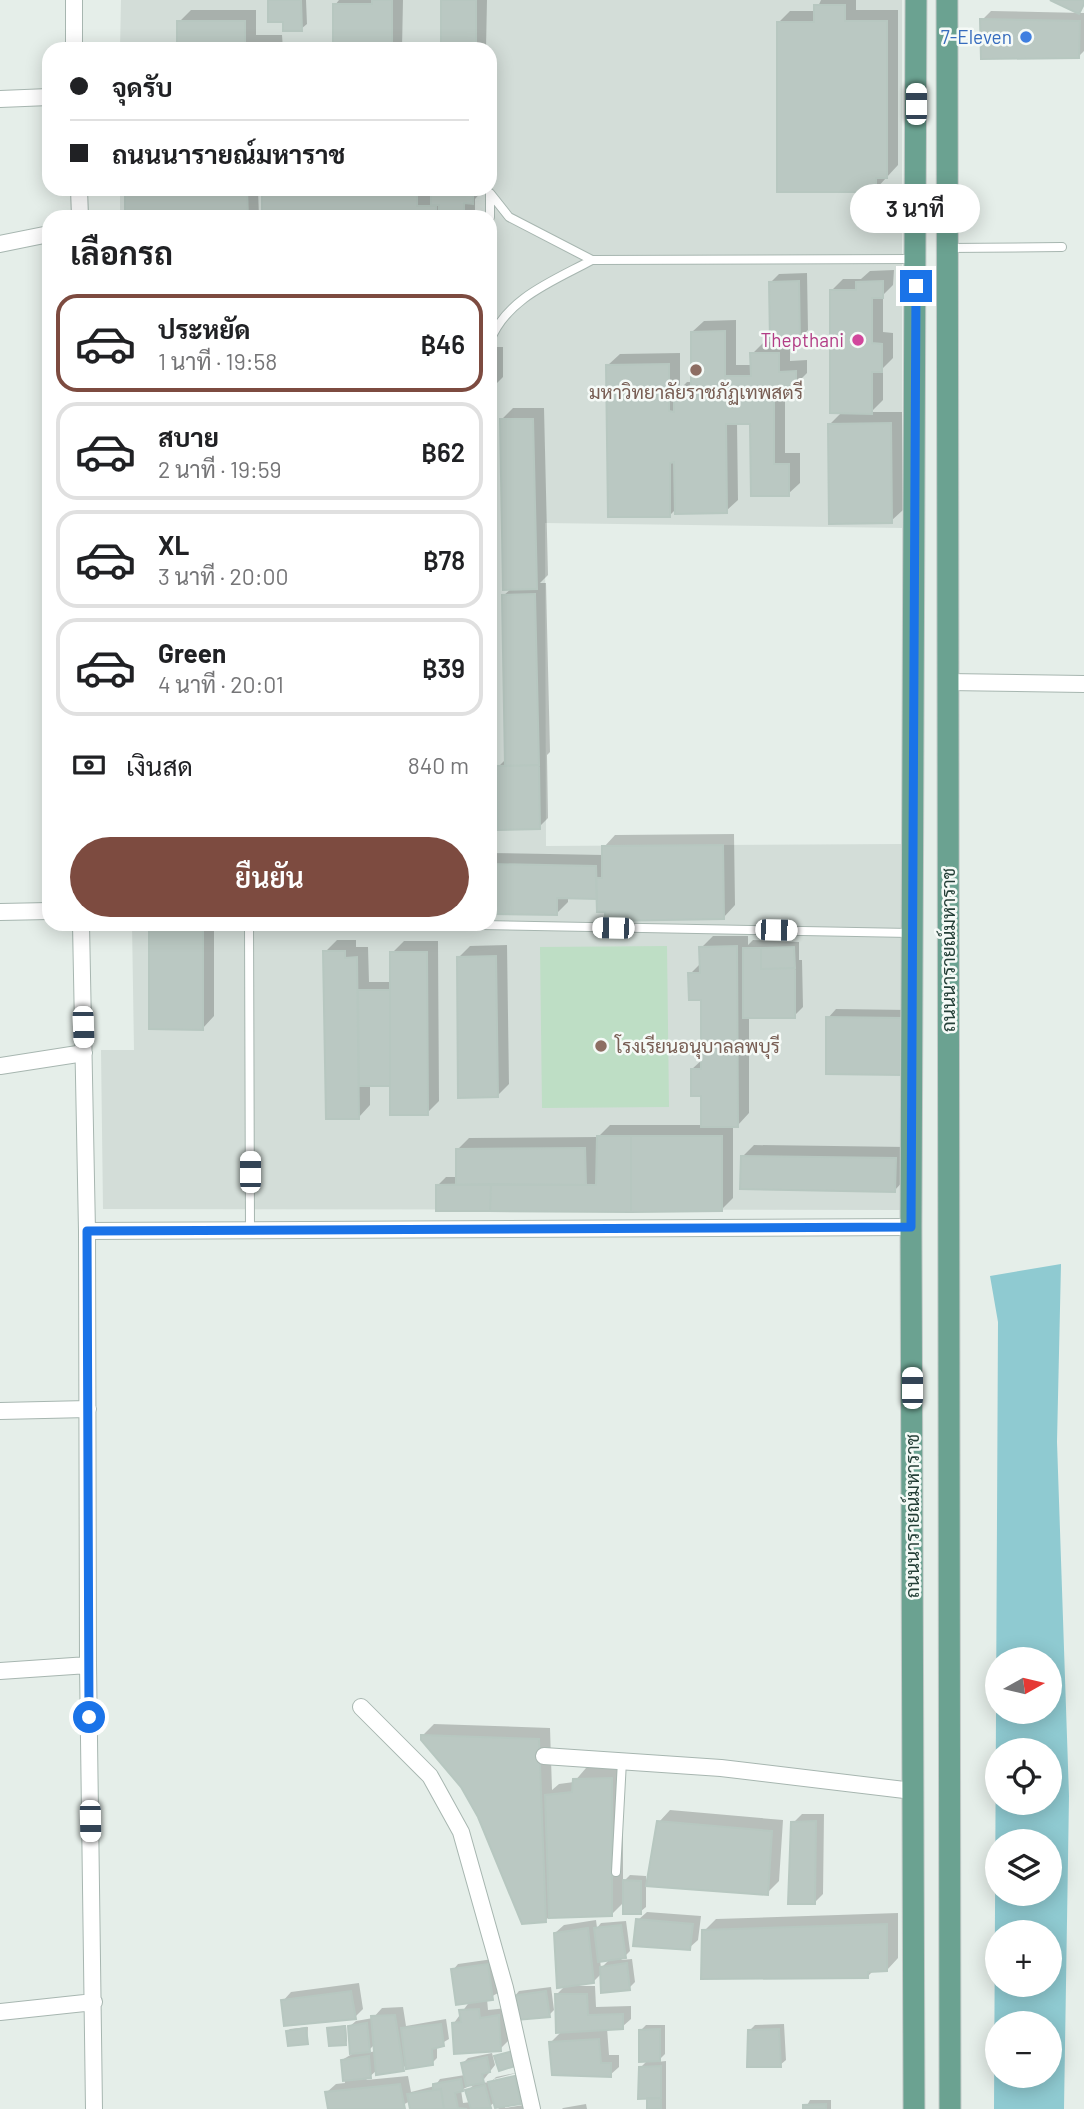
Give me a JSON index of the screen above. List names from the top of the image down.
{
  "streets": {
    "main road": ["ถนนนารายณ์มหาราช"]
  },
  "places": [
    "7-Eleven",
    "Thepthani",
    "มหาวิทยาลัยราชภัฏเทพสตรี",
    "โรงเรียนอนุบาลลพบุรี"
  ],
  "north": "right",
  "page": {
    "banner": ["จุดรับ", "ถนนนารายณ์มหาราช"],
    "bubble": "3 นาที",
    "heading": "เลือกรถ",
    "list": [
      {
        "name": "ประหยัด",
        "note": "1 นาที · 19:58",
        "value": "฿46"
      },
      {
        "name": "สบาย",
        "note": "2 นาที · 19:59",
        "value": "฿62"
      },
      {
        "name": "XL",
        "note": "3 นาที · 20:00",
        "value": "฿78"
      },
      {
        "name": "Green",
        "note": "4 นาที · 20:01",
        "value": "฿39"
      }
    ],
    "pay": ["เงินสด", "840 m"],
    "buttons": "ยืนยัน",
    "map_buttons": ["+", "−"]
  }
}
